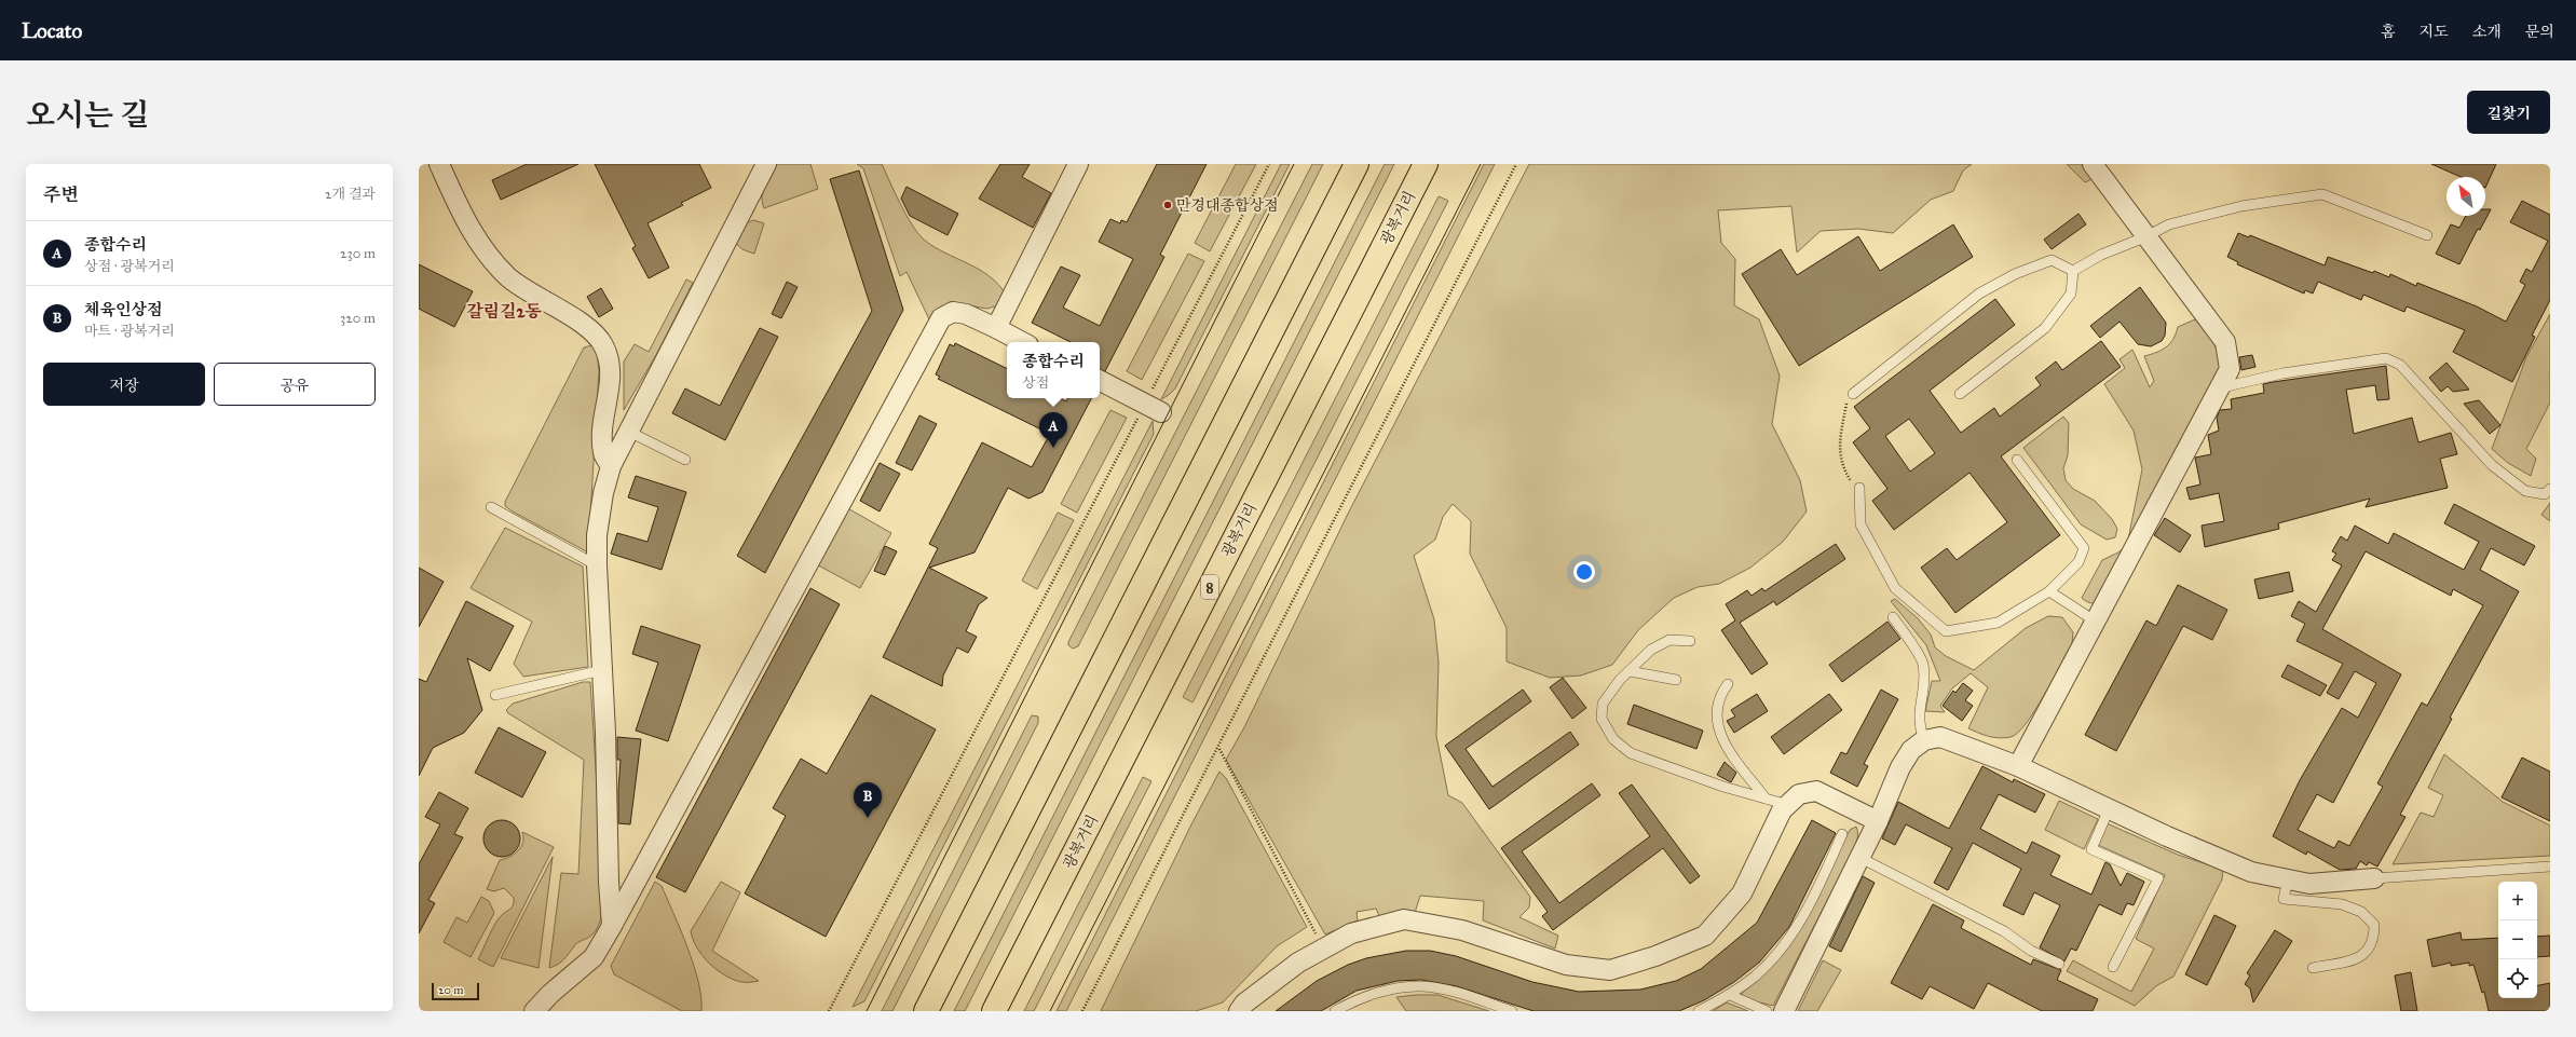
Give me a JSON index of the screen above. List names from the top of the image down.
{
  "streets": {
    "highway": ["광복거리", "8"]
  },
  "districts": ["갈림길2동"],
  "places": ["만경대종합상점"],
  "scale_bar": "20 m",
  "north": "top left",
  "page": {
    "header": "Locato",
    "nav": [
      "홈",
      "지도",
      "소개",
      "문의"
    ],
    "title": "오시는 길",
    "buttons": [
      "길찾기",
      ["저장", "공유"]
    ],
    "heading": ["주변", "2개 결과"],
    "list": [
      {
        "mark": "A",
        "name": "종합수리",
        "note": "상점 · 광복거리",
        "value": "230 m"
      },
      {
        "mark": "B",
        "name": "체육인상점",
        "note": "마트 · 광복거리",
        "value": "320 m"
      }
    ],
    "popup": ["종합수리", "상점"],
    "pins": ["A", "B"],
    "map_buttons": ["+", "−"],
    "scale": "20 m"
  }
}
